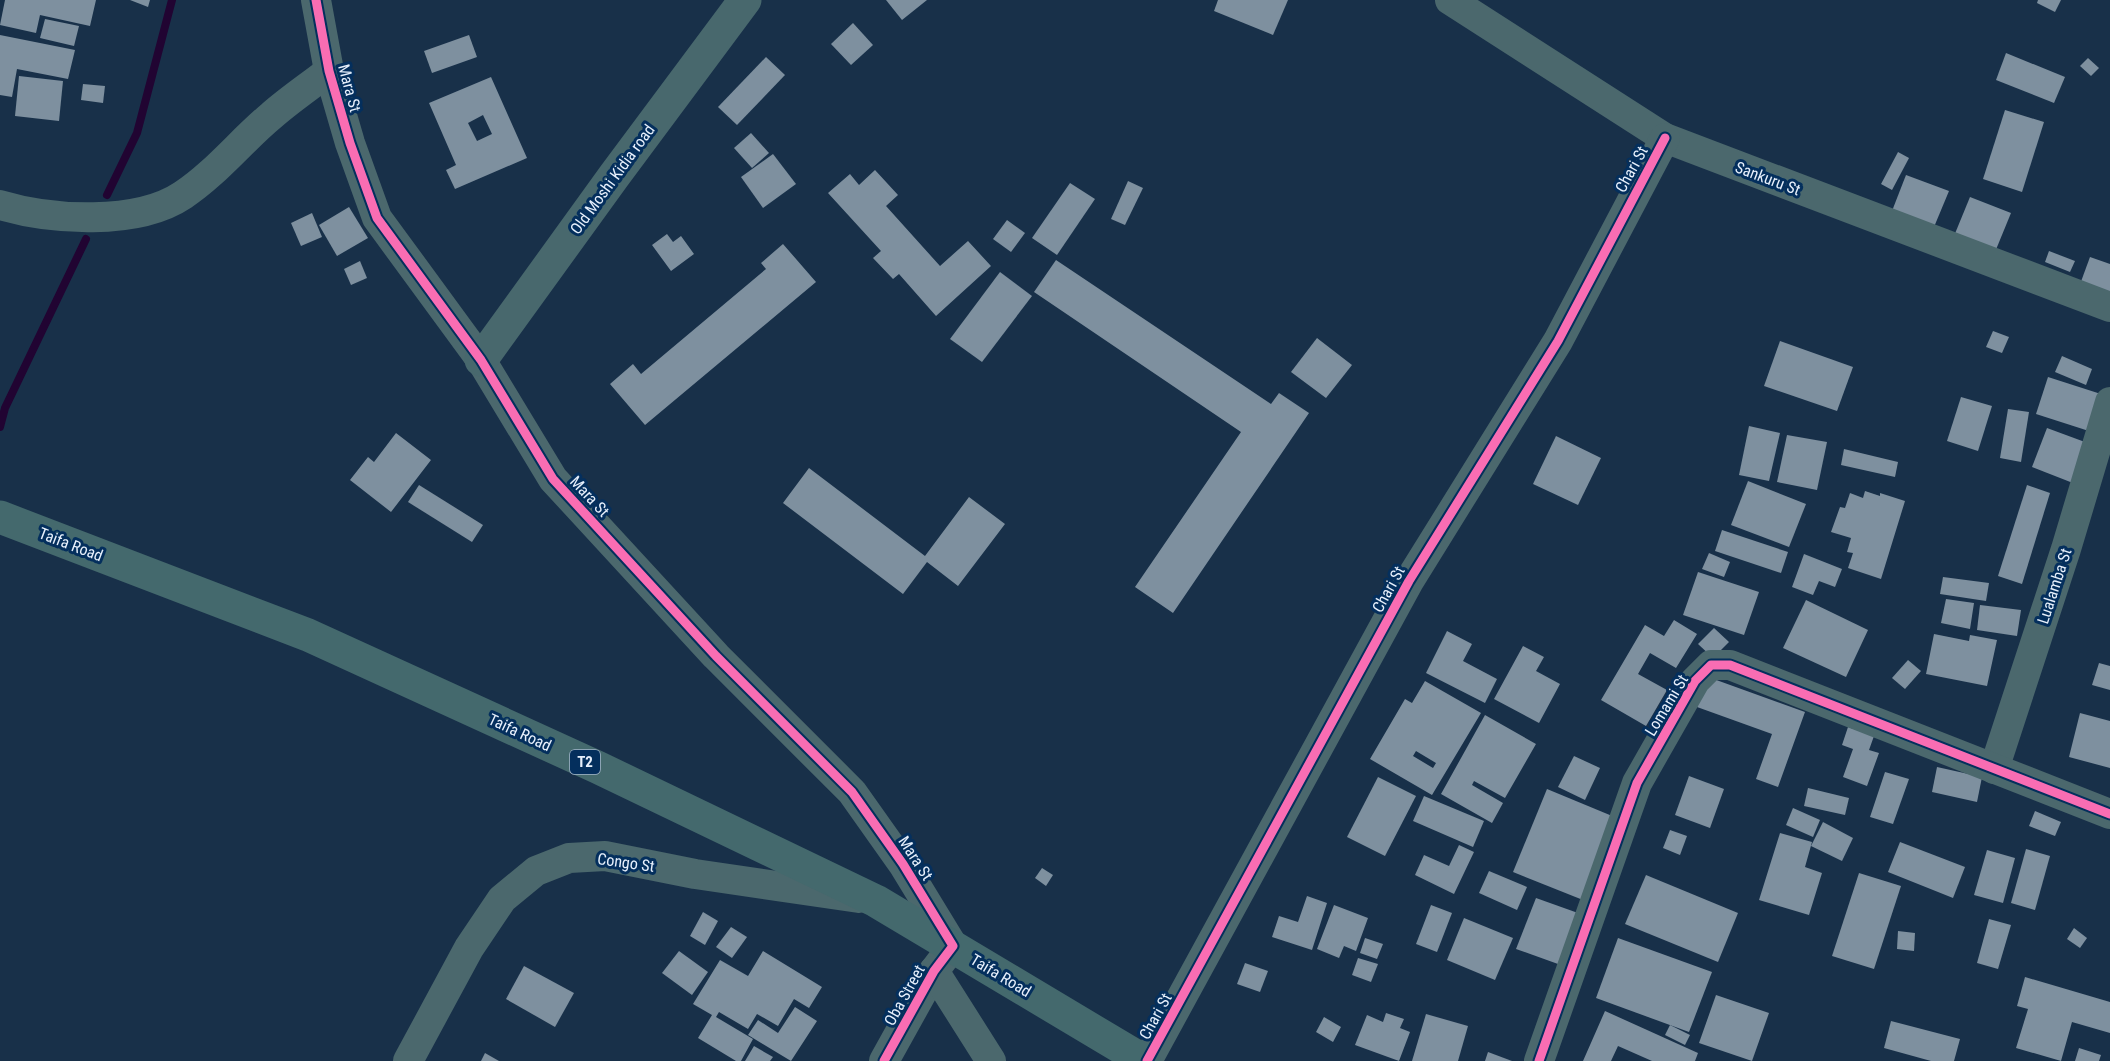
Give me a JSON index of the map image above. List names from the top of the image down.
{
  "streets": {
    "highway": ["Taifa Road", "T2"],
    "street": [
      "Mara St",
      "Chari St",
      "Sankuru St",
      "Old Moshi Kidia road",
      "Lualamba St",
      "Lomami St",
      "Congo St",
      "Oba Street"
    ]
  },
  "crossings": [
    ["Mara St", "Old Moshi Kidia road"],
    ["Mara St", "Taifa Road"],
    ["Mara St", "Oba Street"],
    ["Chari St", "Sankuru St"],
    ["Chari St", "Taifa Road"],
    ["Taifa Road", "Congo St"],
    ["Taifa Road", "Oba Street"],
    ["Lualamba St", "Lomami St"]
  ]
}
